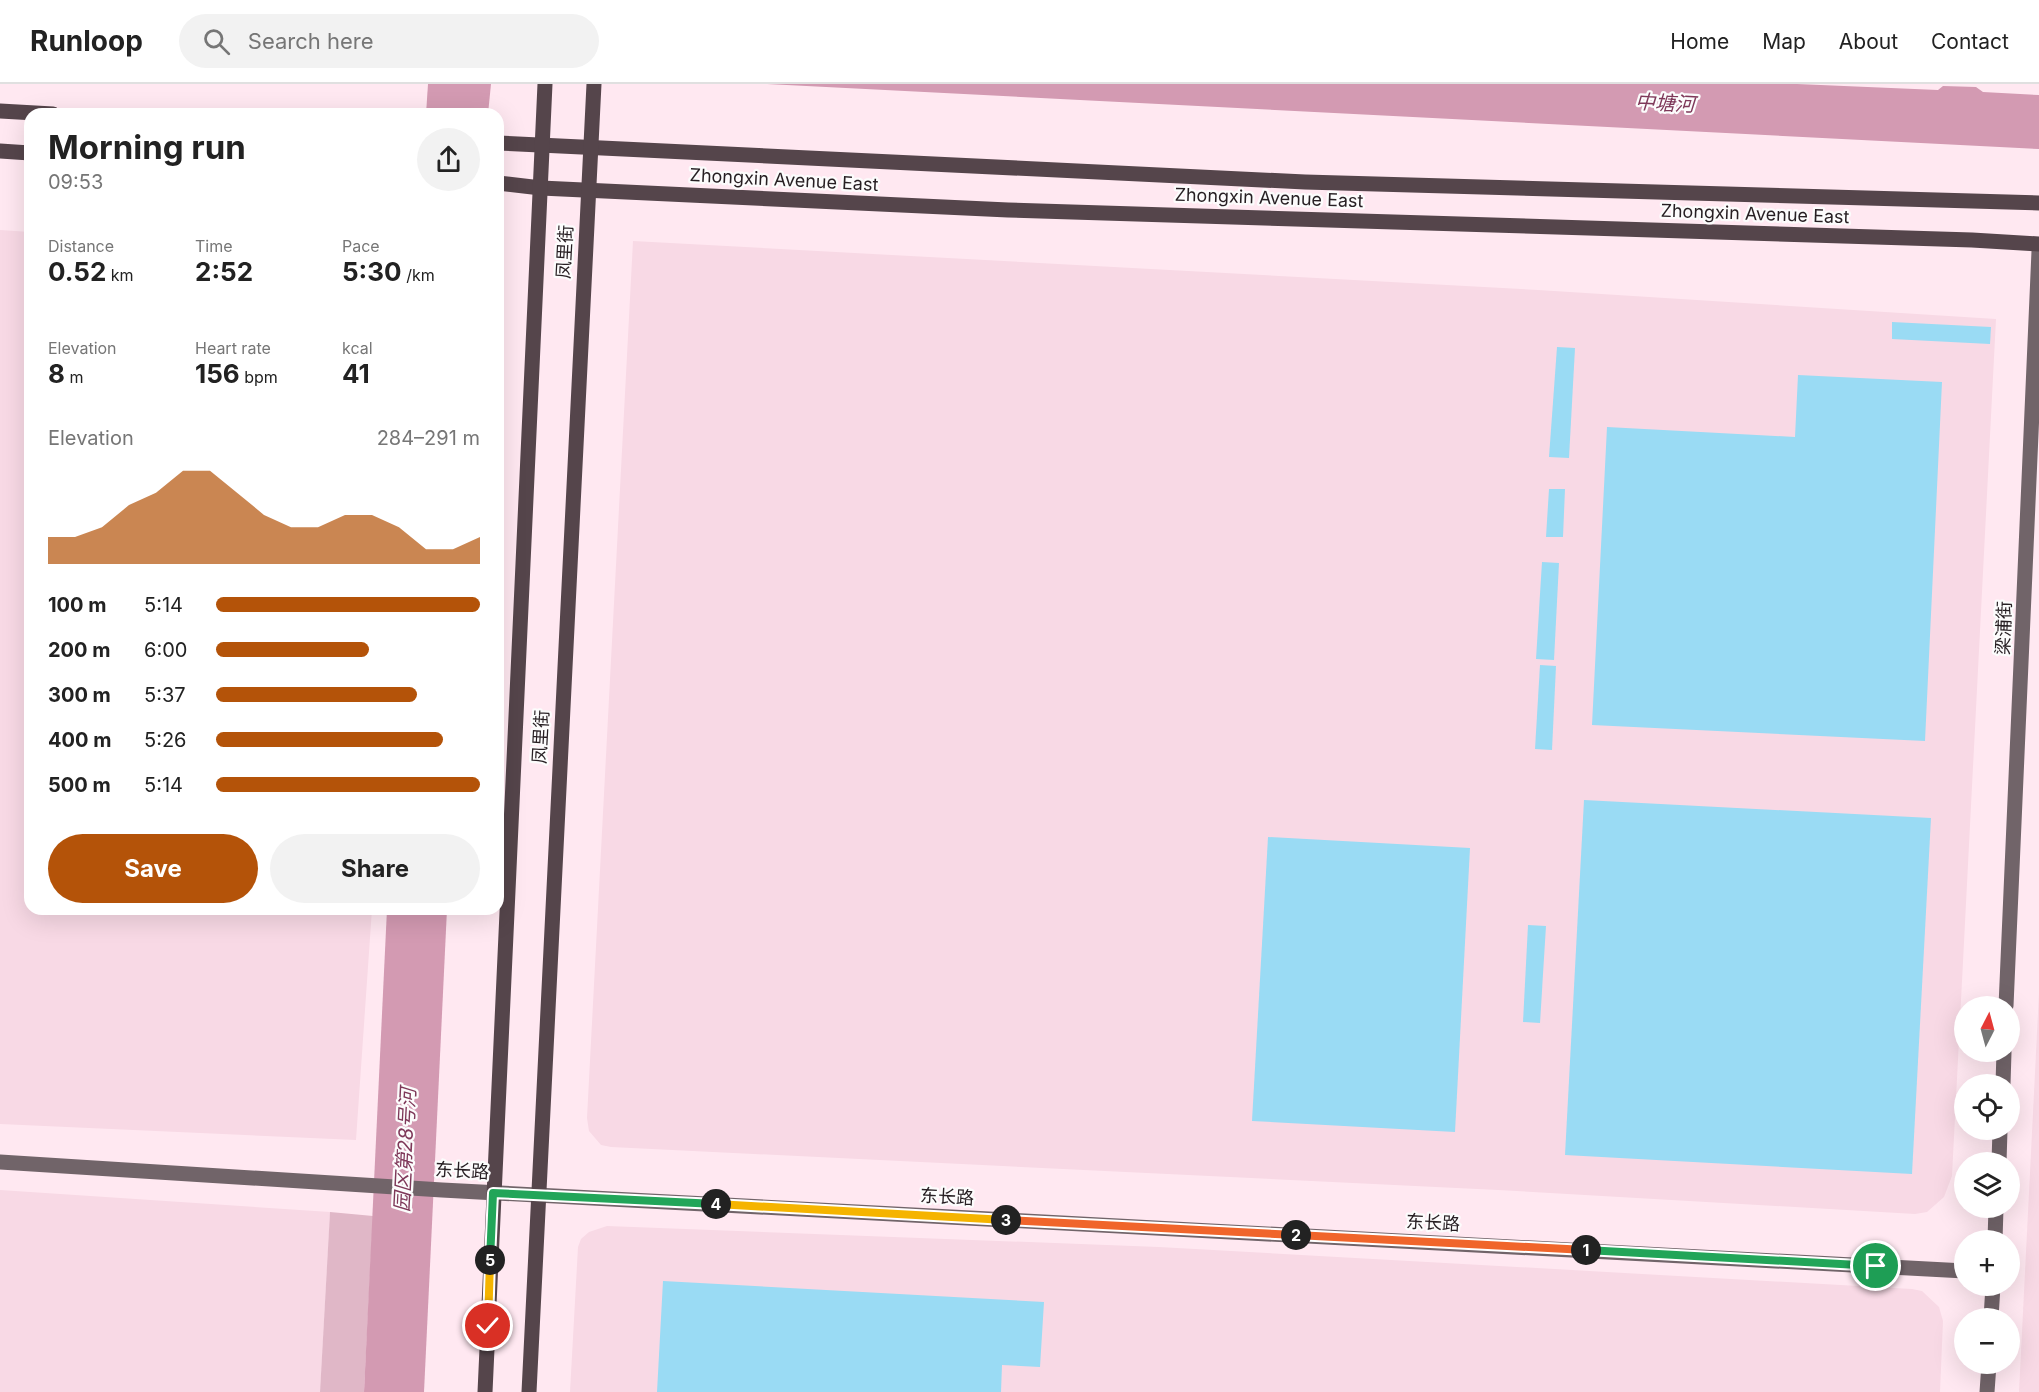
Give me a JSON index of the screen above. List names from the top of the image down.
{
  "streets": {
    "main road": ["Zhongxin Avenue East", "凤里街"],
    "street": ["梁浦街", "东长路"]
  },
  "crossings": [
    ["Zhongxin Avenue East", "凤里街"],
    ["凤里街", "东长路"]
  ],
  "water": ["中塘河", "园区第28号河"],
  "north": "top",
  "page": {
    "header": "Runloop",
    "search": "Search here",
    "nav": [
      "Home",
      "Map",
      "About",
      "Contact"
    ],
    "heading": ["Morning run", "09:53"],
    "stats": [
      ["Distance", "0.52 km"],
      ["Time", "2:52"],
      ["Pace", "5:30 /km"],
      ["Elevation", "8 m"],
      ["Heart rate", "156 bpm"],
      ["kcal", "41"]
    ],
    "chart": ["Elevation", "284–291 m"],
    "list": [
      {
        "name": "100 m",
        "note": "5:14"
      },
      {
        "name": "200 m",
        "note": "6:00"
      },
      {
        "name": "300 m",
        "note": "5:37"
      },
      {
        "name": "400 m",
        "note": "5:26"
      },
      {
        "name": "500 m",
        "note": "5:14"
      }
    ],
    "buttons": ["Save", "Share"],
    "map_buttons": ["+", "−"],
    "pins": [
      "4",
      "3",
      "2",
      "1",
      "5"
    ]
  }
}
